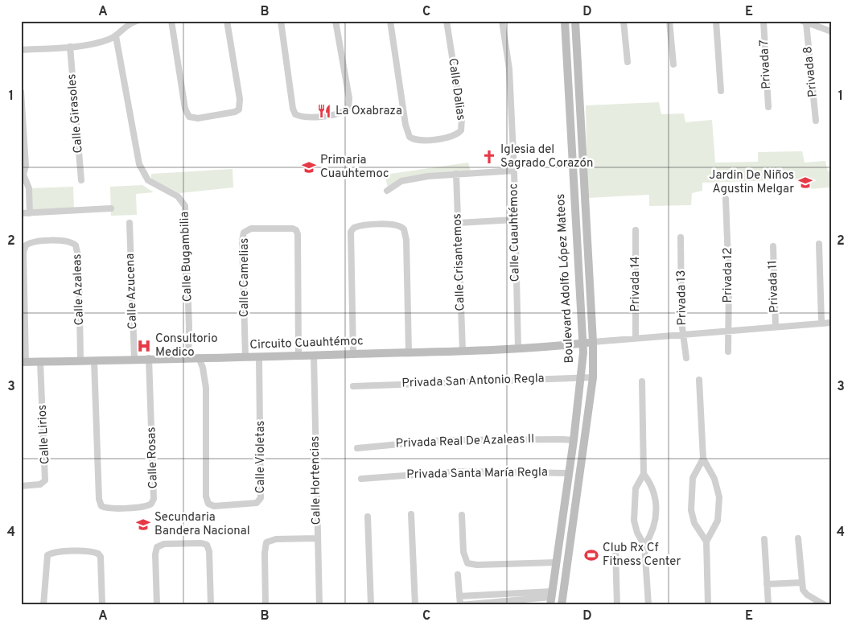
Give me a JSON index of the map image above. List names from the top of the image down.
{
  "streets": {
    "street": [
      "Privada 7",
      "Privada 8",
      "Calle Dalias",
      "Calle Girasoles",
      "Calle Cuauhtémoc",
      "Calle Bugambilia",
      "Calle Crisantemos",
      "Privada 12",
      "Calle Camelias",
      "Boulevard Adolfo López Mateos",
      "Privada 14",
      "Privada 11",
      "Calle Azaleas",
      "Calle Azucena",
      "Privada 13",
      "Circuito Cuauhtémoc",
      "Privada San Antonio Regla",
      "Calle Lirios",
      "Privada Real De Azaleas II",
      "Calle Violetas",
      "Calle Rosas",
      "Privada Santa María Regla",
      "Calle Hortencias"
    ]
  },
  "crossings": [
    ["Calle Cuauhtémoc", "Circuito Cuauhtémoc"],
    ["Calle Bugambilia", "Circuito Cuauhtémoc"],
    ["Calle Crisantemos", "Circuito Cuauhtémoc"],
    ["Calle Camelias", "Circuito Cuauhtémoc"],
    ["Boulevard Adolfo López Mateos", "Circuito Cuauhtémoc"],
    ["Boulevard Adolfo López Mateos", "Privada San Antonio Regla"],
    ["Boulevard Adolfo López Mateos", "Privada Real De Azaleas II"],
    ["Boulevard Adolfo López Mateos", "Privada Santa María Regla"],
    ["Calle Azaleas", "Circuito Cuauhtémoc"],
    ["Calle Azucena", "Circuito Cuauhtémoc"],
    ["Circuito Cuauhtémoc", "Calle Lirios"],
    ["Circuito Cuauhtémoc", "Calle Violetas"],
    ["Circuito Cuauhtémoc", "Calle Rosas"],
    ["Circuito Cuauhtémoc", "Calle Hortencias"]
  ],
  "places": {
    "restaurant": ["La Oxabraza"],
    "church": ["Iglesia del Sagrado Corazón"],
    "school or university": ["Primaria Cuauhtemoc", "Jardin De Niños Agustin Melgar", "Secundaria Bandera Nacional"],
    "hospital": ["Consultorio Medico"],
    "sports": ["Club Rx Cf Fitness Center"]
  },
  "grid": {
    "columns": [
      "A",
      "B",
      "C",
      "D",
      "E"
    ],
    "rows": [
      "1",
      "2",
      "3",
      "4"
    ]
  }
}
